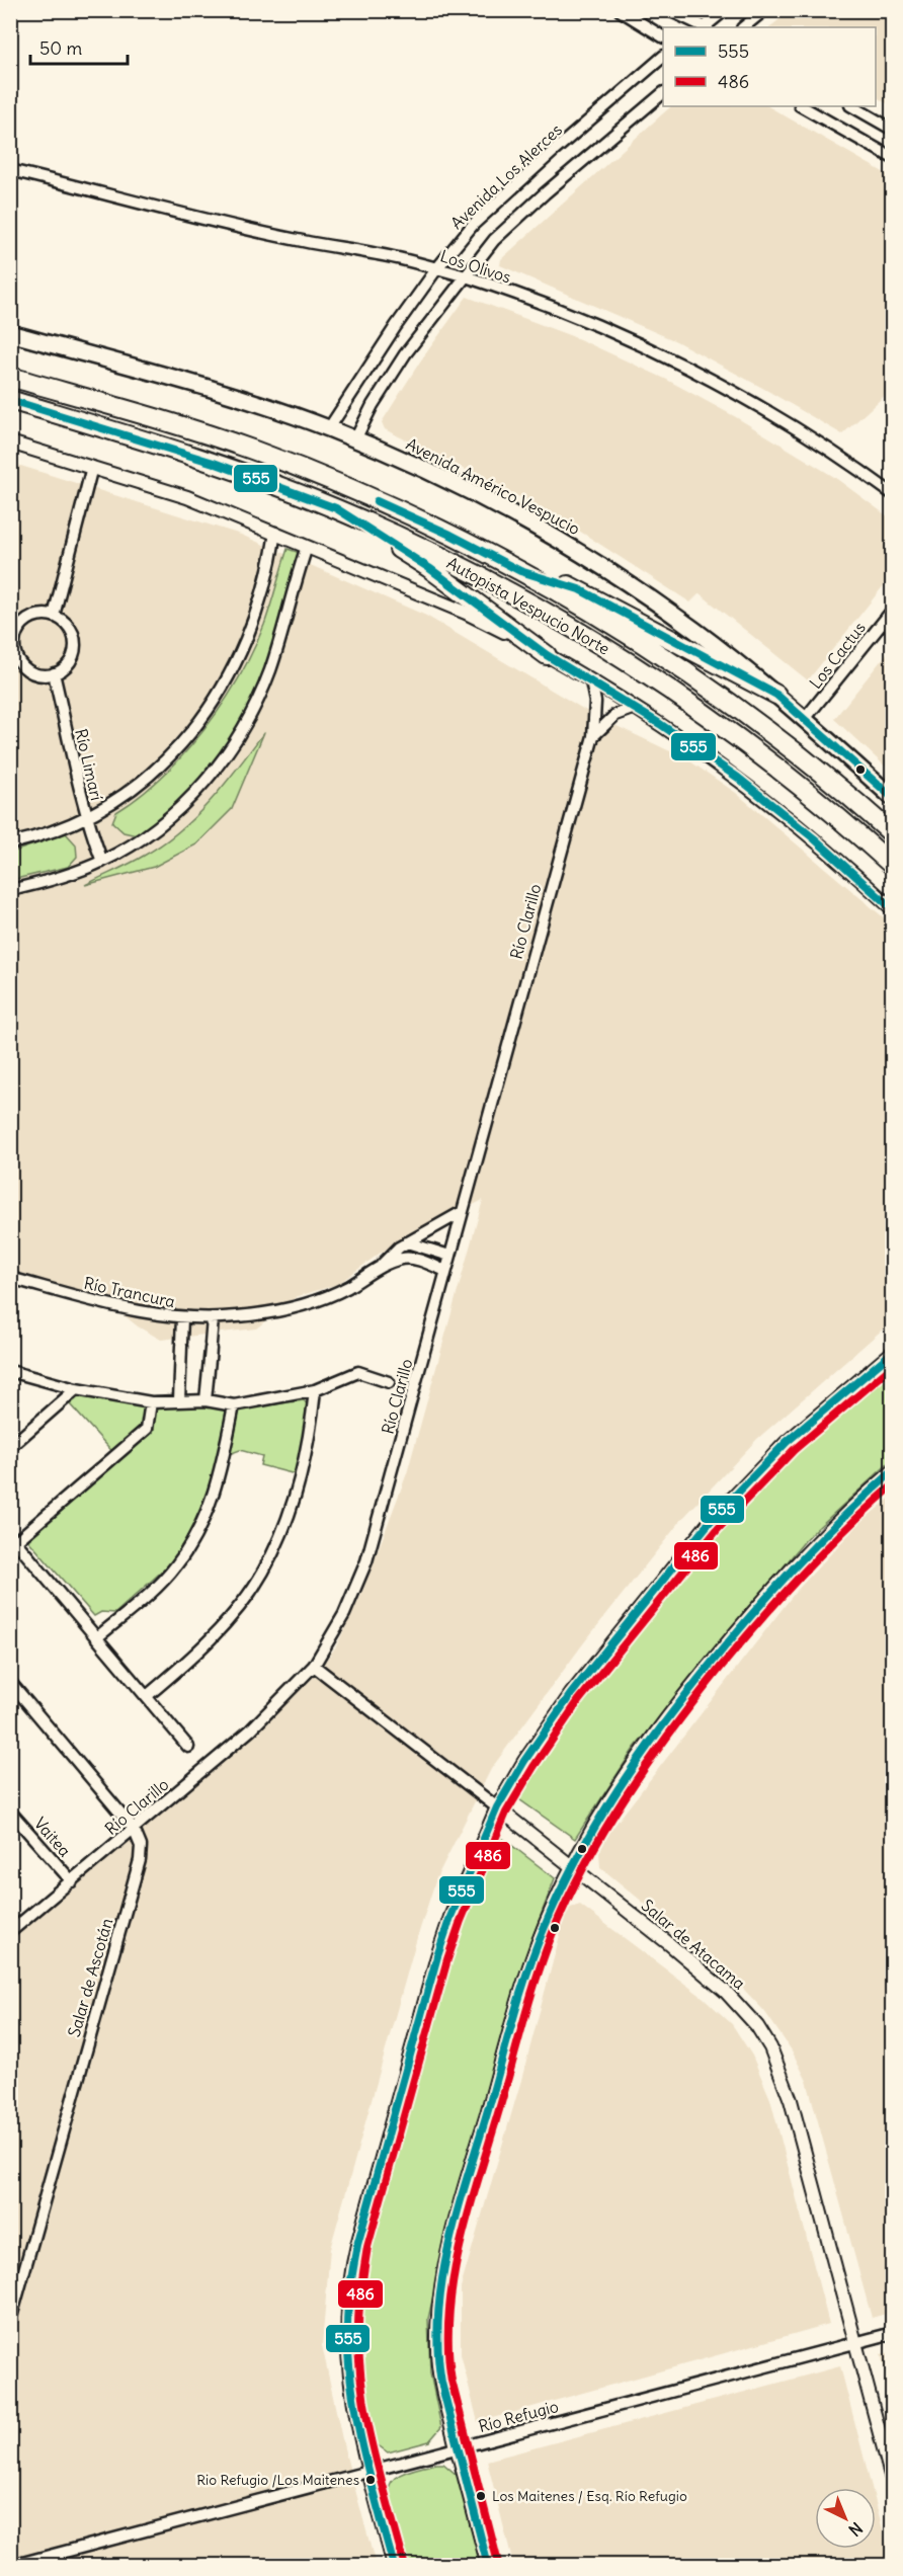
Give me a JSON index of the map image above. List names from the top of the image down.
{
  "streets": {
    "highway": ["Autopista Vespucio Norte"],
    "main road": ["Avenida Américo Vespucio"],
    "street": [
      "Avenida Los Alerces",
      "Los Olivos",
      "Los Cactus",
      "Río Limarí",
      "Río Clarillo",
      "Río Trancura",
      "Vaitea",
      "Salar de Atacama",
      "Salar de Ascotán",
      "Río Refugio"
    ]
  },
  "crossings": [
    ["Avenida Los Alerces", "Los Olivos"],
    ["Avenida Los Alerces", "Avenida Américo Vespucio"],
    ["Avenida Américo Vespucio", "Los Cactus"],
    ["Río Clarillo", "Río Trancura"],
    ["Río Clarillo", "Vaitea"],
    ["Río Clarillo", "Salar de Atacama"],
    ["Río Clarillo", "Salar de Ascotán"],
    ["Salar de Atacama", "Río Refugio"]
  ],
  "places": ["Rio Refugio /Los Maitenes", "Los Maitenes / Esq. Río Refugio"],
  "lines": ["transit line 555", "transit line 486"],
  "legend": ["555", "486"],
  "scale_bar": "50 m",
  "north": "bottom right"
}
